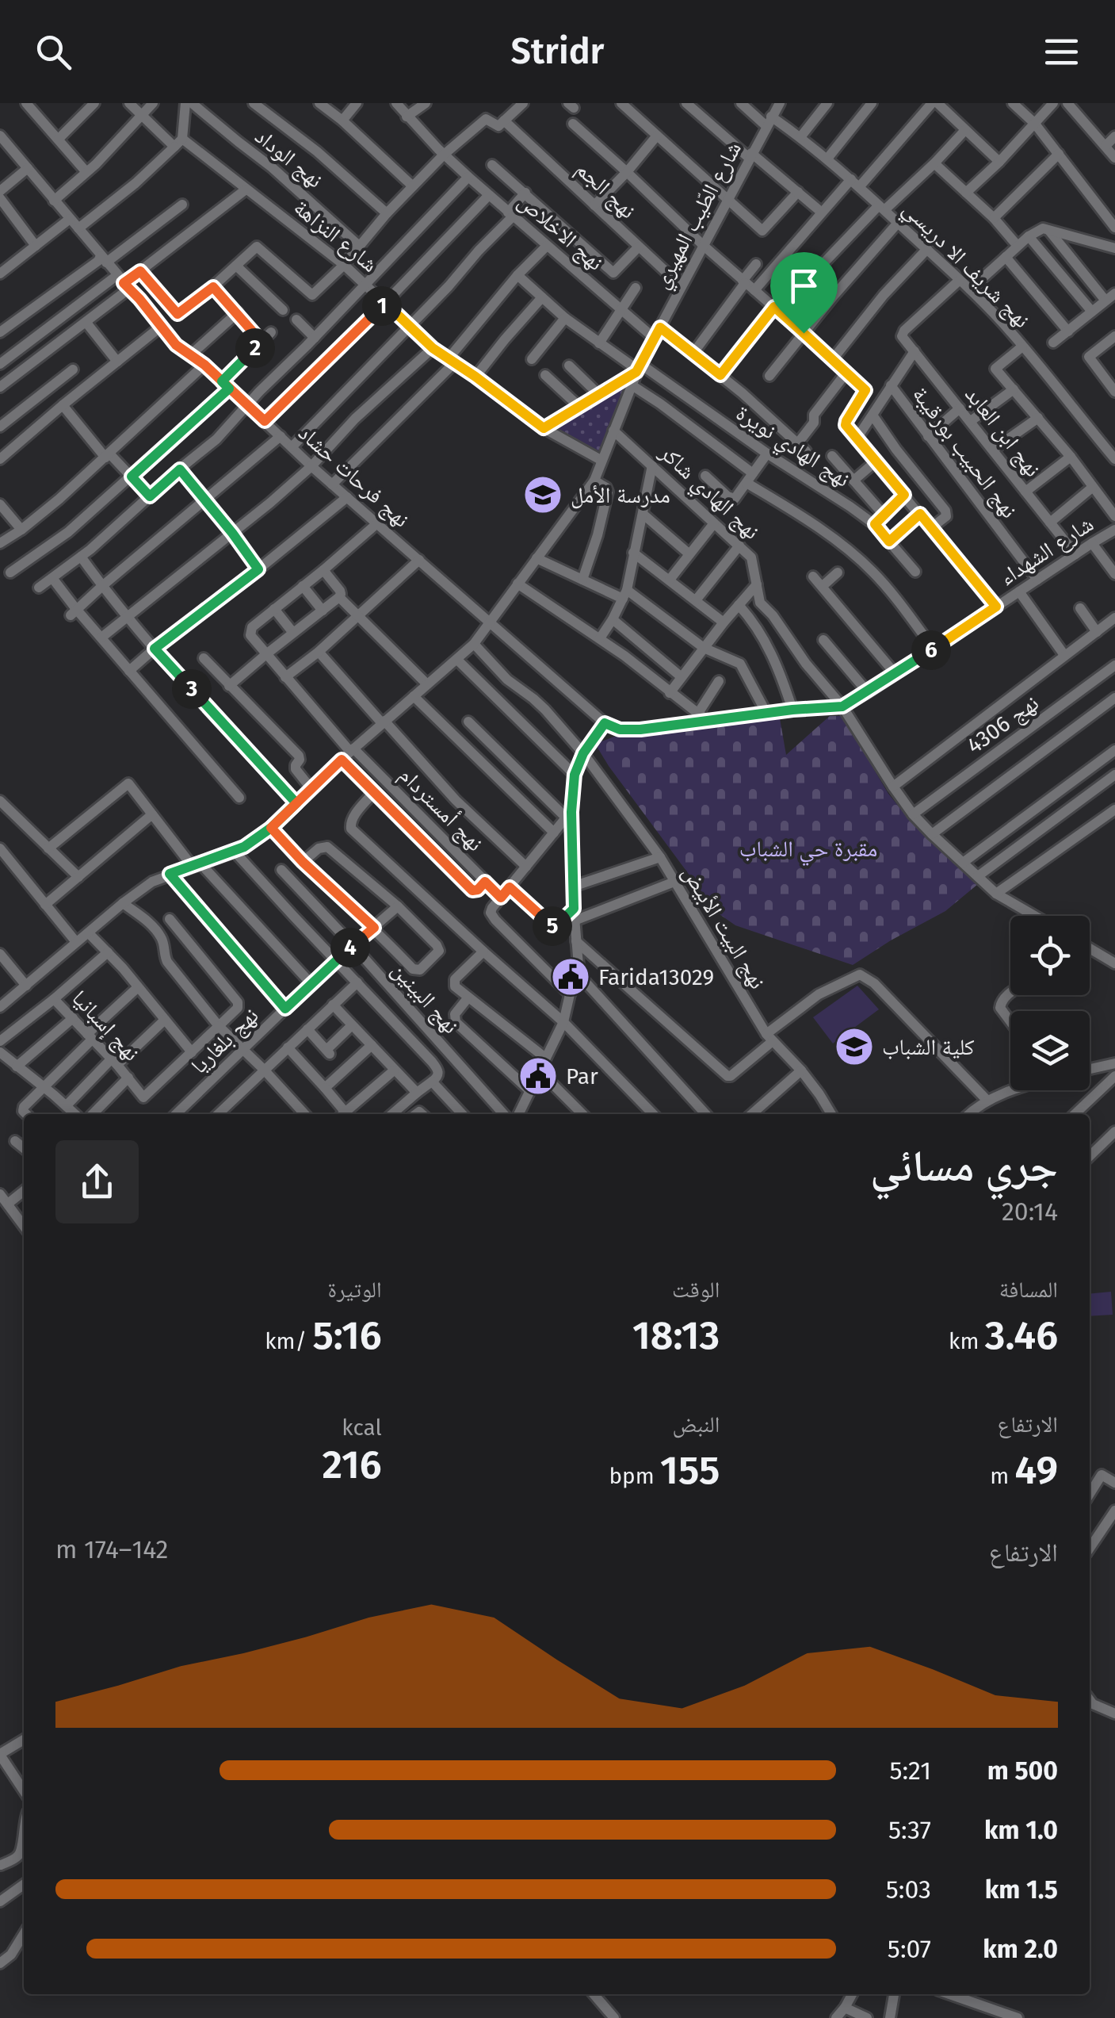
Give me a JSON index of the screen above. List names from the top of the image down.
{
  "streets": {
    "street": [
      "نهج الوداد",
      "نهج الجم",
      "شارع الطّيب المهيري",
      "نهج الاخلاص",
      "شارع النزاهة",
      "نهج شريف الا دريسي",
      "نهج ابن العابد",
      "نهج الهادي نويرة",
      "نهج الحبيب بورقيبة",
      "نهج فرحات حشاد",
      "نهج الهادي شاكر",
      "شارع الشهداء",
      "نهج 4306",
      "نهج أمستردام",
      "نهج البيت الأبيض",
      "نهج البينين",
      "نهج إسبانيا",
      "نهج بلغاريا"
    ]
  },
  "crossings": [
    ["نهج الجم", "شارع الطّيب المهيري"],
    ["شارع الطّيب المهيري", "نهج الاخلاص"],
    ["شارع الطّيب المهيري", "شارع النزاهة"],
    ["شارع الطّيب المهيري", "نهج شريف الا دريسي"],
    ["شارع الطّيب المهيري", "نهج الهادي نويرة"],
    ["شارع الطّيب المهيري", "نهج فرحات حشاد"],
    ["شارع الطّيب المهيري", "نهج الهادي شاكر"],
    ["شارع الطّيب المهيري", "نهج أمستردام"],
    ["شارع الطّيب المهيري", "نهج البيت الأبيض"],
    ["نهج شريف الا دريسي", "نهج ابن العابد"],
    ["نهج ابن العابد", "شارع الشهداء"],
    ["نهج الحبيب بورقيبة", "شارع الشهداء"],
    ["نهج فرحات حشاد", "شارع الشهداء"],
    ["نهج الهادي شاكر", "شارع الشهداء"],
    ["نهج الهادي شاكر", "نهج 4306"],
    ["نهج البينين", "نهج بلغاريا"]
  ],
  "parks": ["مقبرة حي الشباب"],
  "places": {
    "school or university": ["مدرسة الأمل", "كلية الشباب"],
    "public building": ["Farida13029", "Par"]
  },
  "page": {
    "header": "Stridr",
    "pins": [
      "1",
      "2",
      "6",
      "3",
      "5",
      "4"
    ],
    "heading": ["جري مسائي", "20:14"],
    "stats": [
      ["المسافة", "3.46 km"],
      ["الوقت", "18:13"],
      ["الوتيرة", "5:16 /km"],
      ["الارتفاع", "49 m"],
      ["النبض", "155 bpm"],
      ["kcal", "216"]
    ],
    "chart": ["الارتفاع", "142–174 m"],
    "list": [
      {
        "name": "500 m",
        "note": "5:21"
      },
      {
        "name": "1.0 km",
        "note": "5:37"
      },
      {
        "name": "1.5 km",
        "note": "5:03"
      },
      {
        "name": "2.0 km",
        "note": "5:07"
      }
    ]
  }
}
